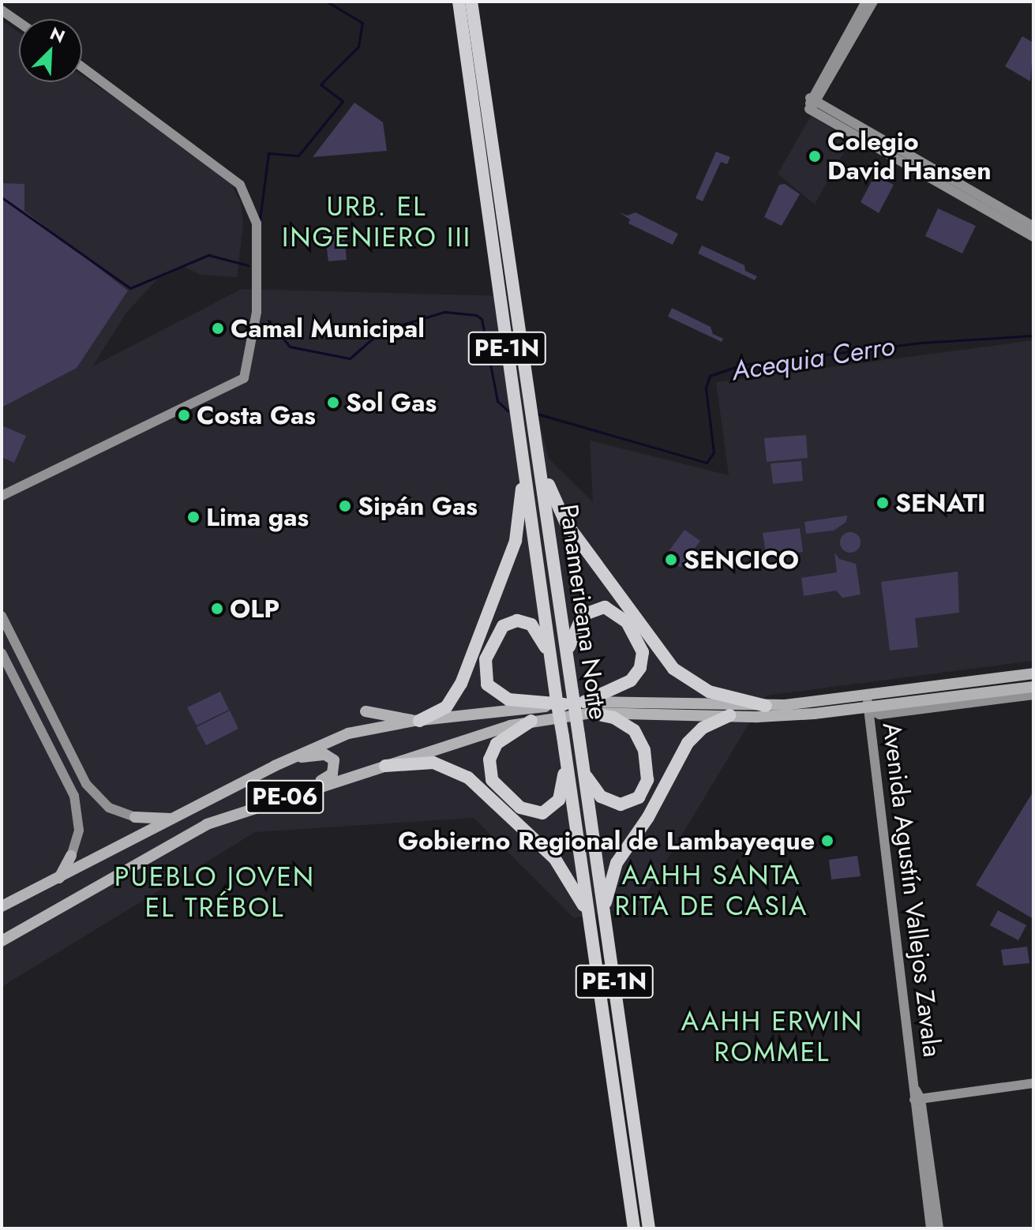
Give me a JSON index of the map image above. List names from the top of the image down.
{
  "streets": {
    "highway": ["PE-1N", "Panamericana Norte"],
    "main road": ["PE-06"],
    "street": ["Avenida Agustín Vallejos Zavala"]
  },
  "crossings": [
    ["Panamericana Norte", "PE-06"]
  ],
  "districts": [
    "URB. EL INGENIERO III",
    "AAHH SANTA RITA DE CASIA",
    "PUEBLO JOVEN EL TRÉBOL",
    "AAHH ERWIN ROMMEL"
  ],
  "water": ["Acequia Cerro"],
  "places": [
    "Colegio David Hansen",
    "Camal Municipal",
    "Sol Gas",
    "Costa Gas",
    "SENATI",
    "Sipán Gas",
    "Lima gas",
    "SENCICO",
    "OLP",
    "Gobierno Regional de Lambayeque"
  ],
  "north": "top right"
}
